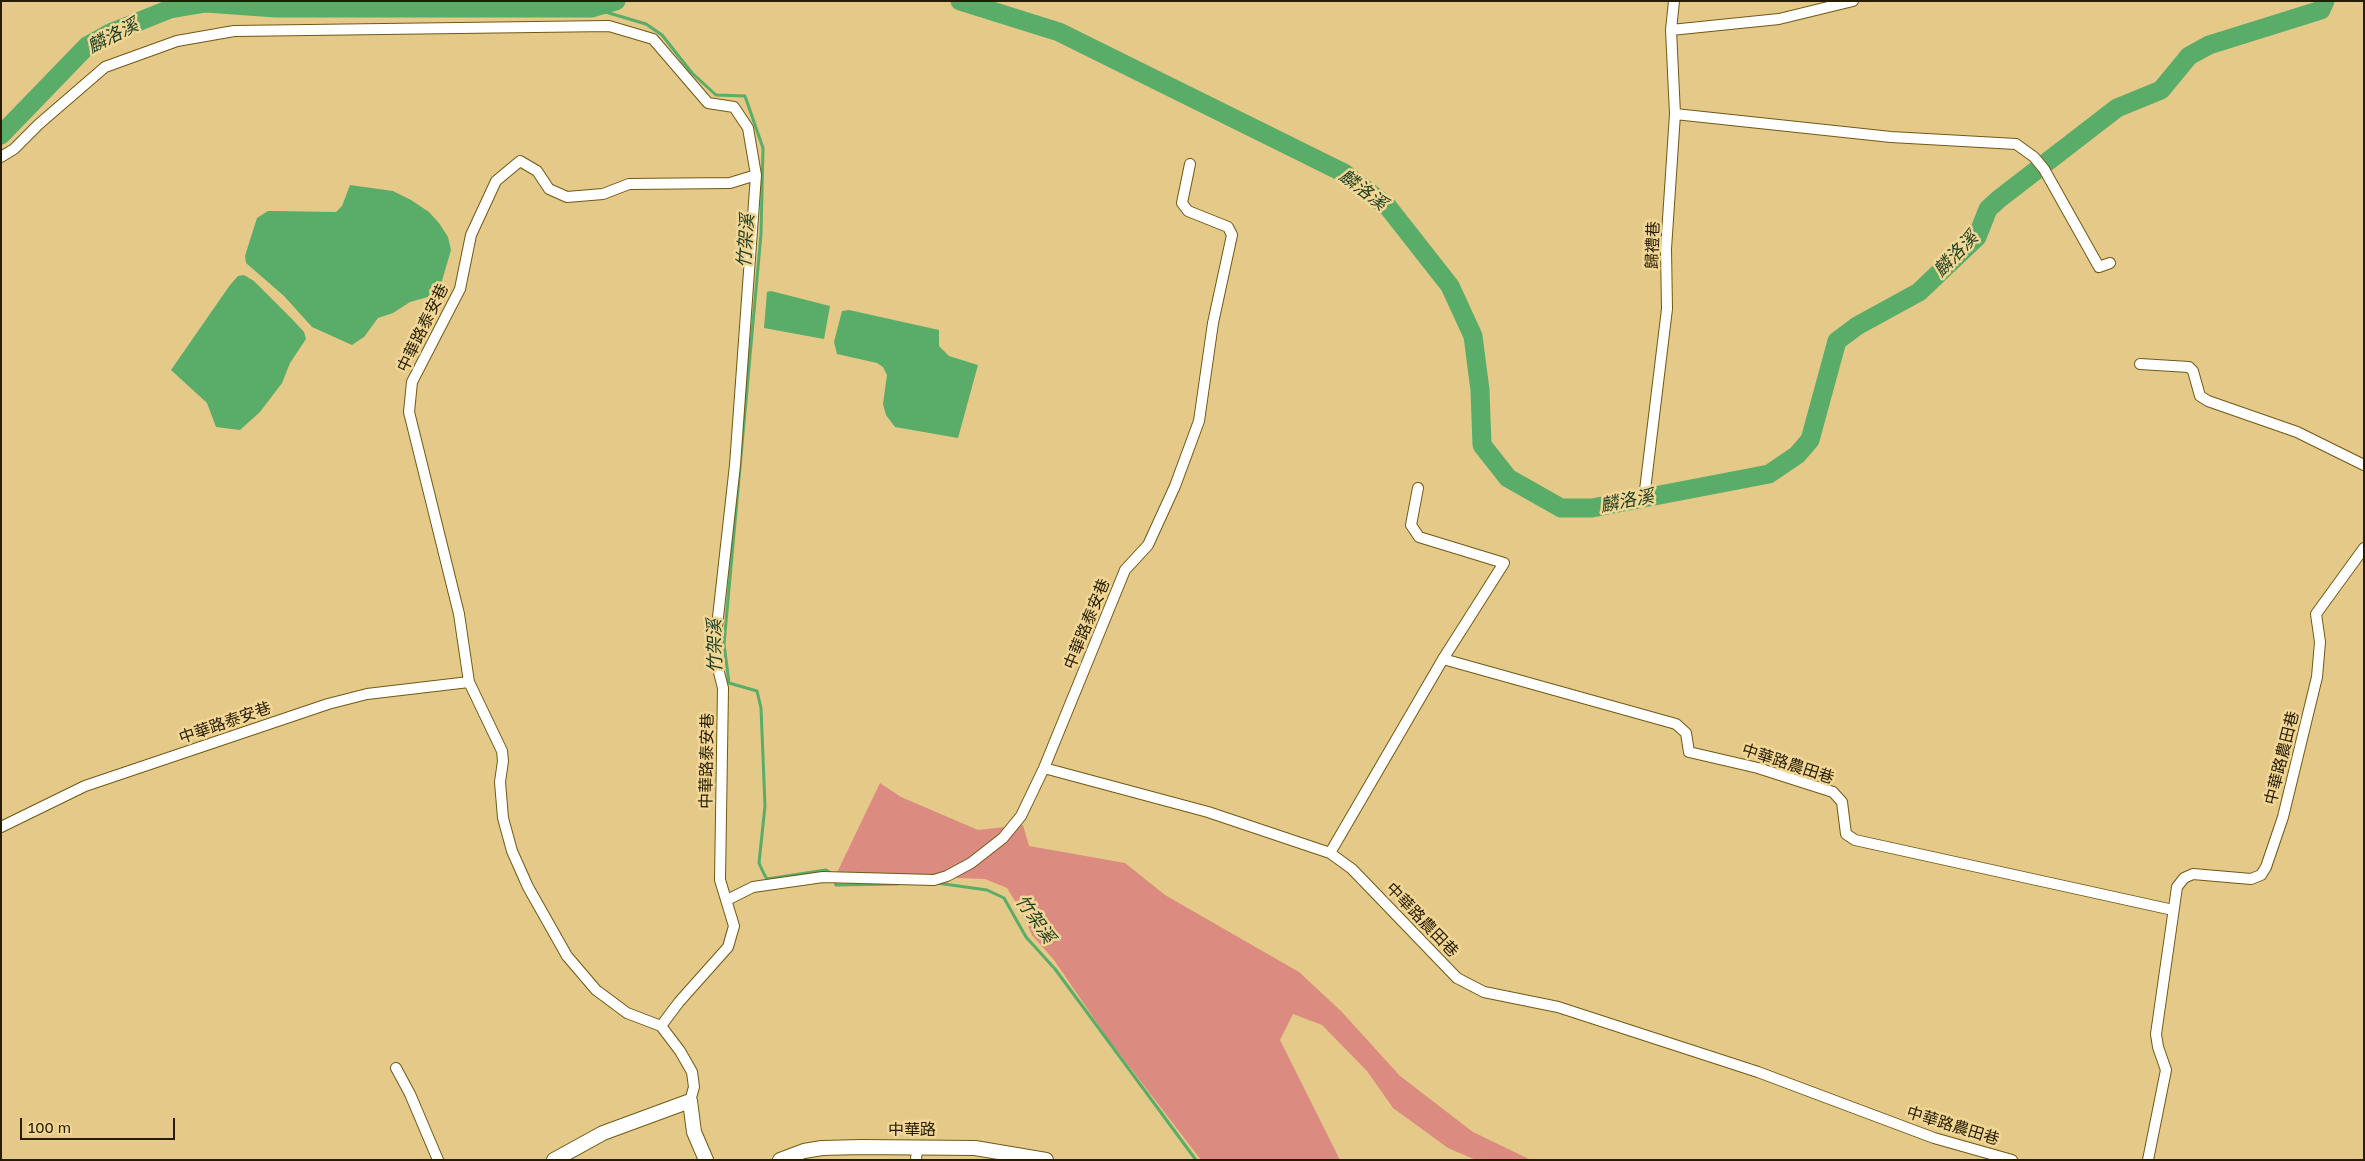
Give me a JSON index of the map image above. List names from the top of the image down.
{
  "streets": {
    "street": [
      "歸禮巷",
      "中華路泰安巷",
      "中華路農田巷",
      "中華路"
    ]
  },
  "crossings": [
    ["中華路泰安巷", "中華路農田巷"]
  ],
  "water": ["麟洛溪", "竹架溪"],
  "scale_bar": "100 m"
}
